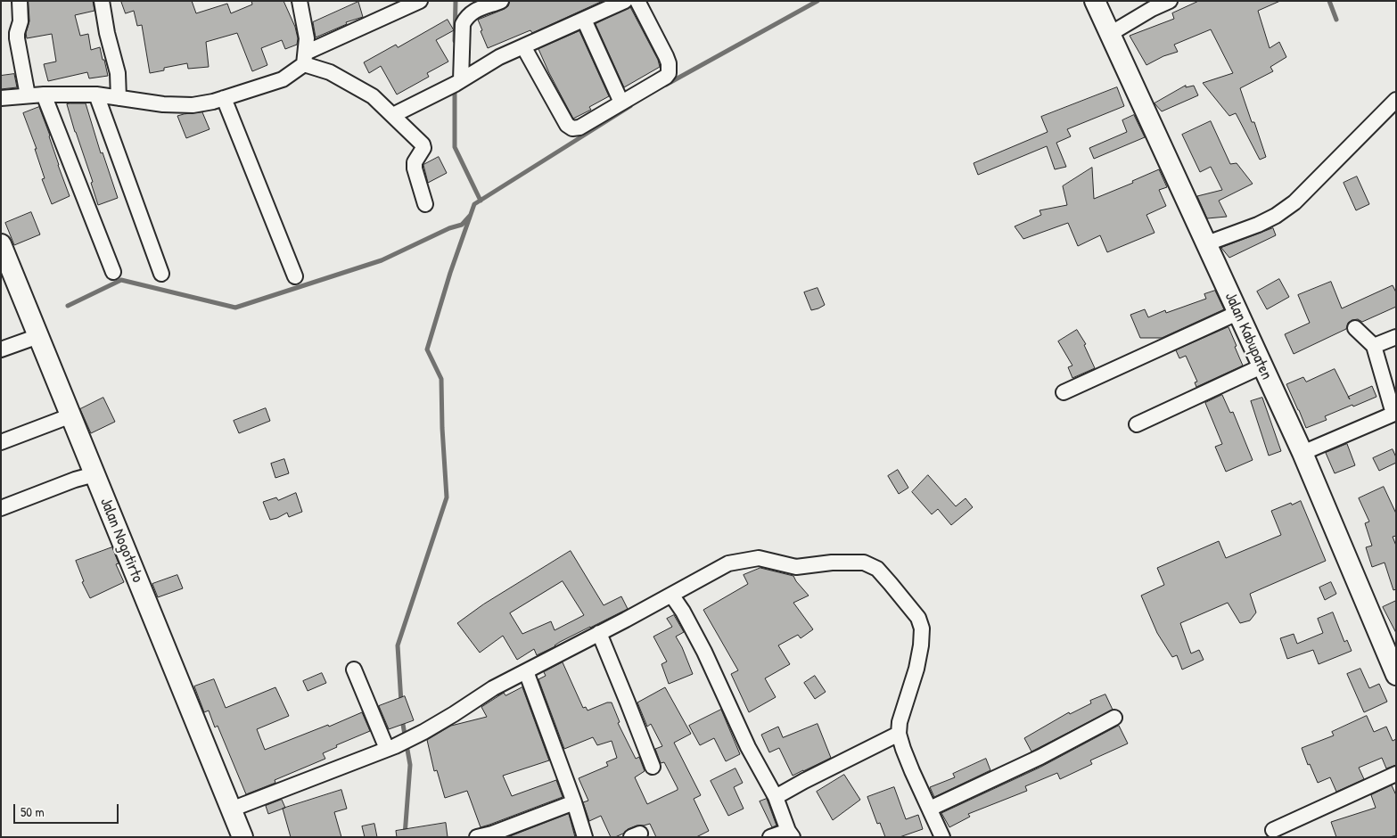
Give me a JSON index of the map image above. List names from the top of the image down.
{
  "streets": {
    "main road": ["Jalan Kabupaten", "Jalan Nogotirto"]
  },
  "scale_bar": "50 m"
}
